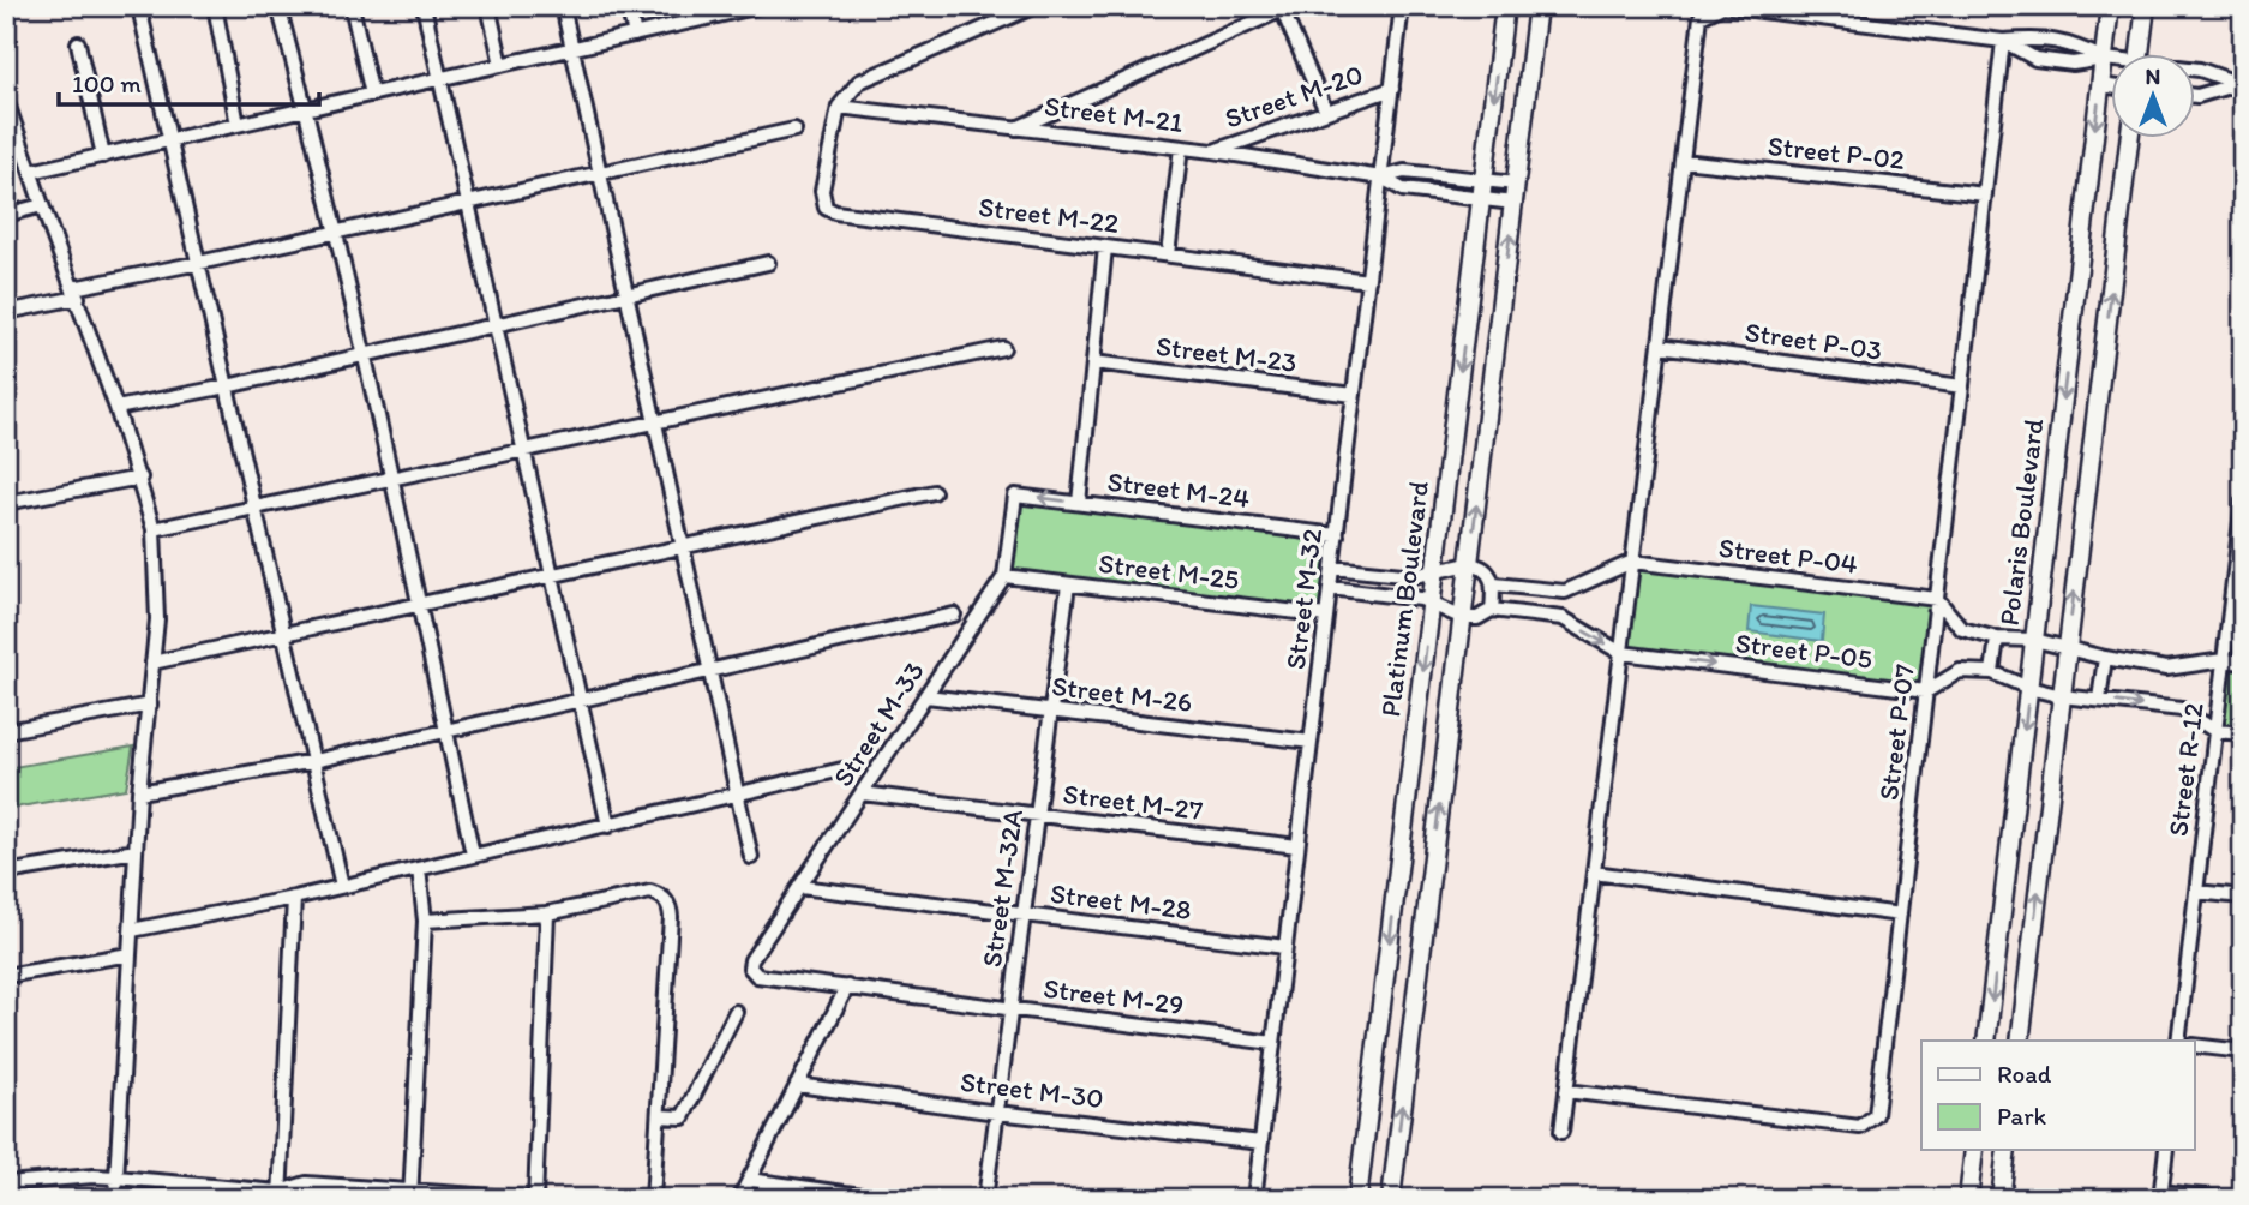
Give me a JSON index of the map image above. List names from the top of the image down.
{
  "streets": {
    "street": [
      "Street M-20",
      "Street M-21",
      "Street P-02",
      "Street M-22",
      "Street P-03",
      "Street M-23",
      "Street M-24",
      "Polaris Boulevard",
      "Street P-04",
      "Street M-25",
      "Street M-32",
      "Platinum Boulevard",
      "Street P-05",
      "Street M-26",
      "Street M-33",
      "Street P-07",
      "Street R-12",
      "Street M-27",
      "Street M-32A",
      "Street M-28",
      "Street M-29",
      "Street M-30"
    ]
  },
  "crossings": [
    ["Street M-20", "Street M-21"],
    ["Street M-20", "Street M-32"],
    ["Street M-21", "Street M-22"],
    ["Street M-21", "Street M-32"],
    ["Street P-02", "Street P-07"],
    ["Street M-22", "Street M-32"],
    ["Street P-03", "Street P-07"],
    ["Street M-23", "Street M-32"],
    ["Street M-24", "Street M-32"],
    ["Street M-24", "Street M-33"],
    ["Street P-04", "Street P-07"],
    ["Street M-25", "Street M-32"],
    ["Street M-25", "Street M-33"],
    ["Street M-25", "Street M-32A"],
    ["Street M-32", "Street M-26"],
    ["Street M-32", "Street M-27"],
    ["Street M-32", "Street M-28"],
    ["Street M-32", "Street M-29"],
    ["Street M-32", "Street M-30"],
    ["Street P-05", "Street P-07"],
    ["Street M-26", "Street M-33"],
    ["Street M-26", "Street M-32A"],
    ["Street M-33", "Street M-27"],
    ["Street M-33", "Street M-28"],
    ["Street M-33", "Street M-29"],
    ["Street M-27", "Street M-32A"],
    ["Street M-32A", "Street M-28"],
    ["Street M-32A", "Street M-29"],
    ["Street M-32A", "Street M-30"]
  ],
  "one_way": ["Street P-05"],
  "legend": ["Road", "Park"],
  "scale_bar": "100 m",
  "north": "top"
}
